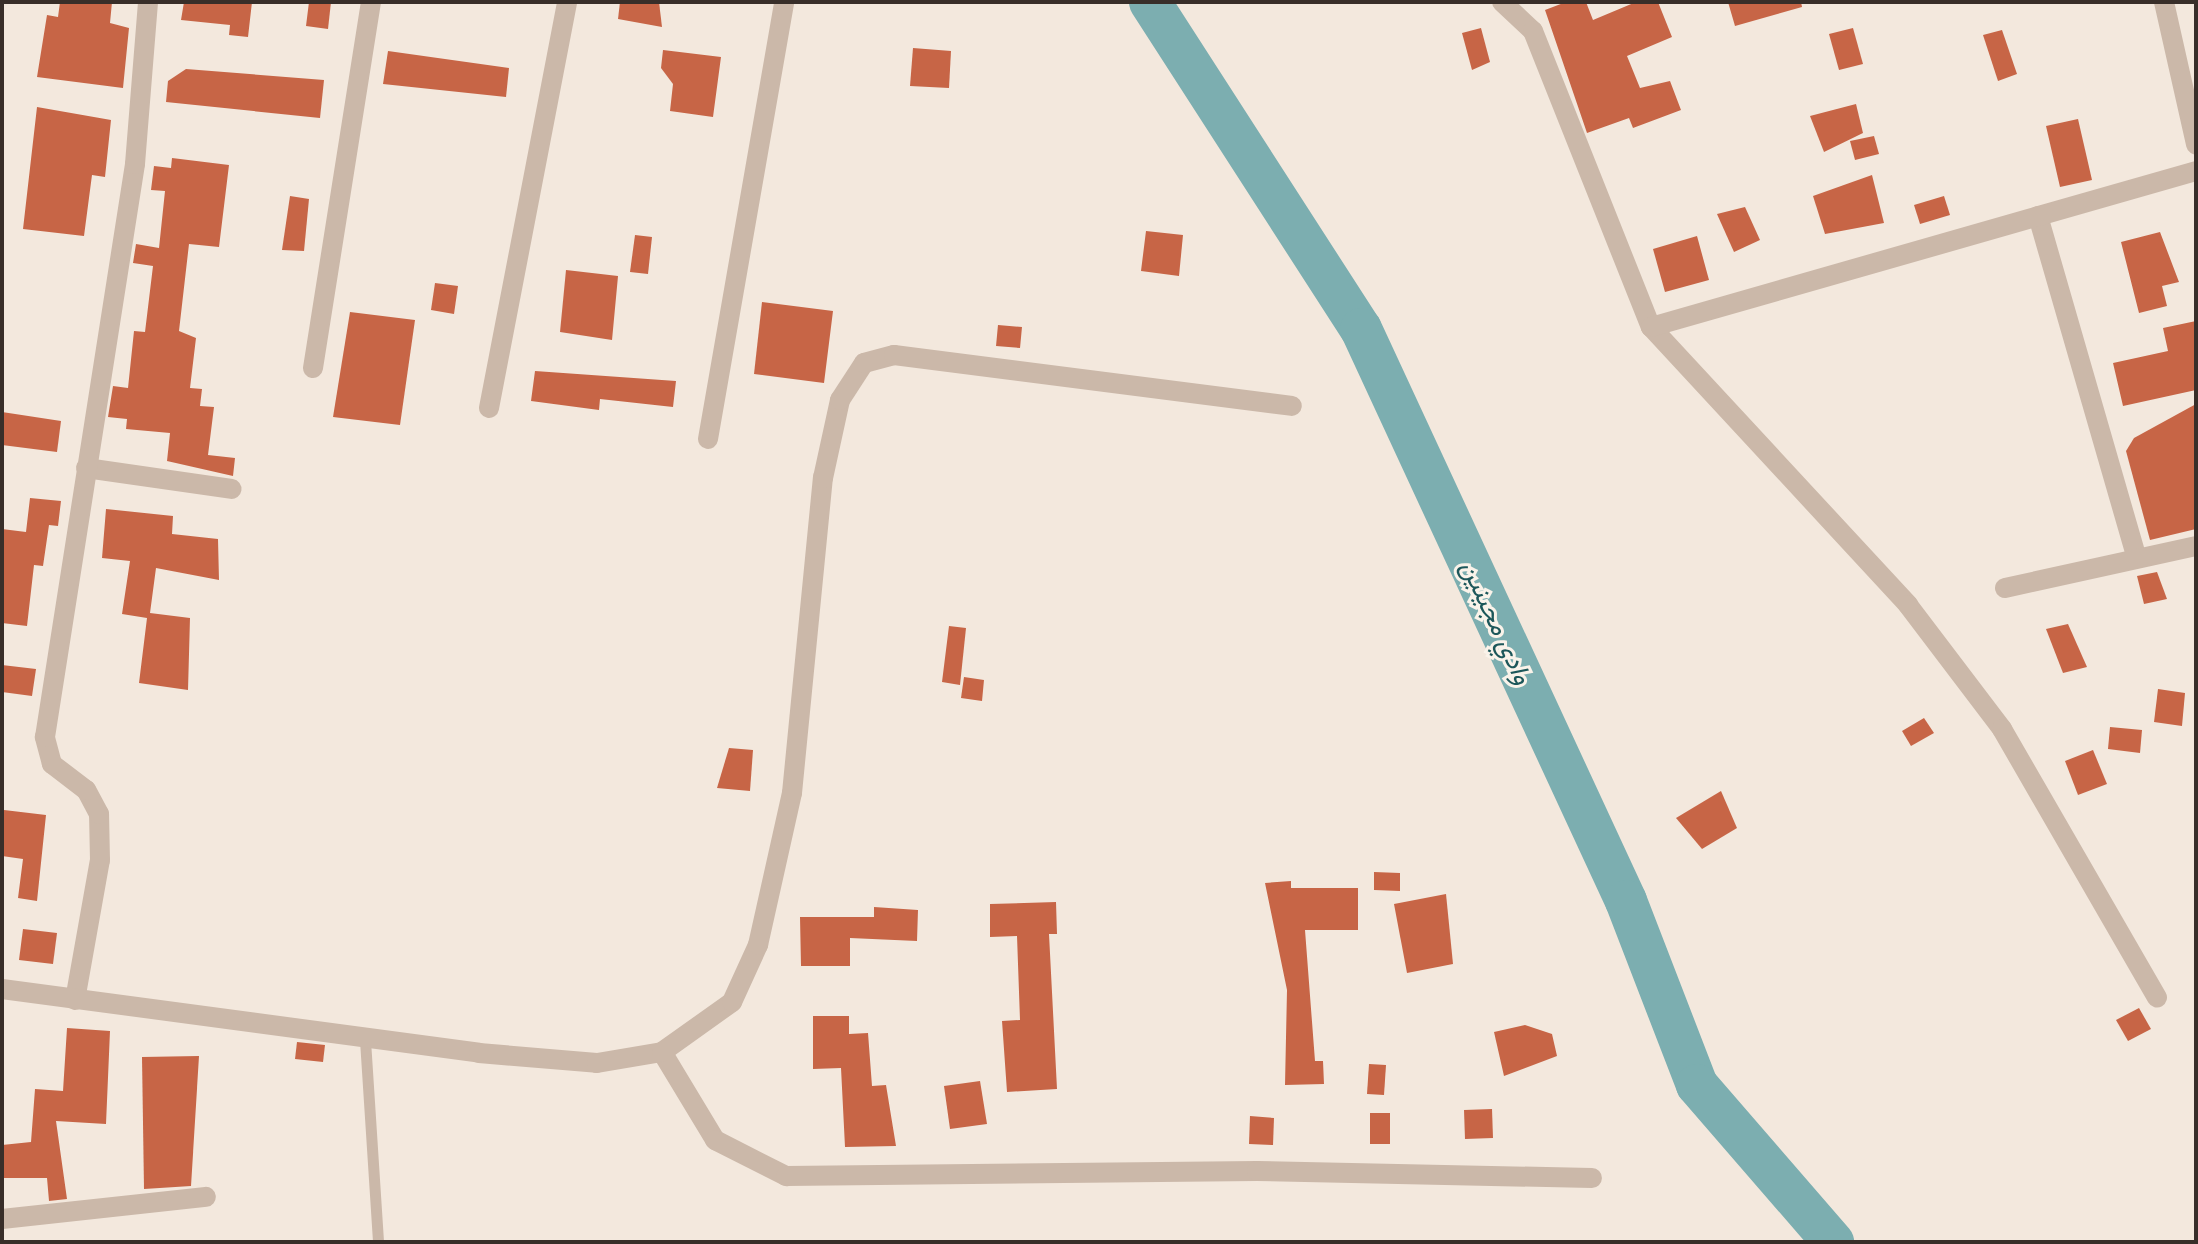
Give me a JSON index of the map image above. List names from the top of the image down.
{
  "water": ["وادي مجينين"]
}
